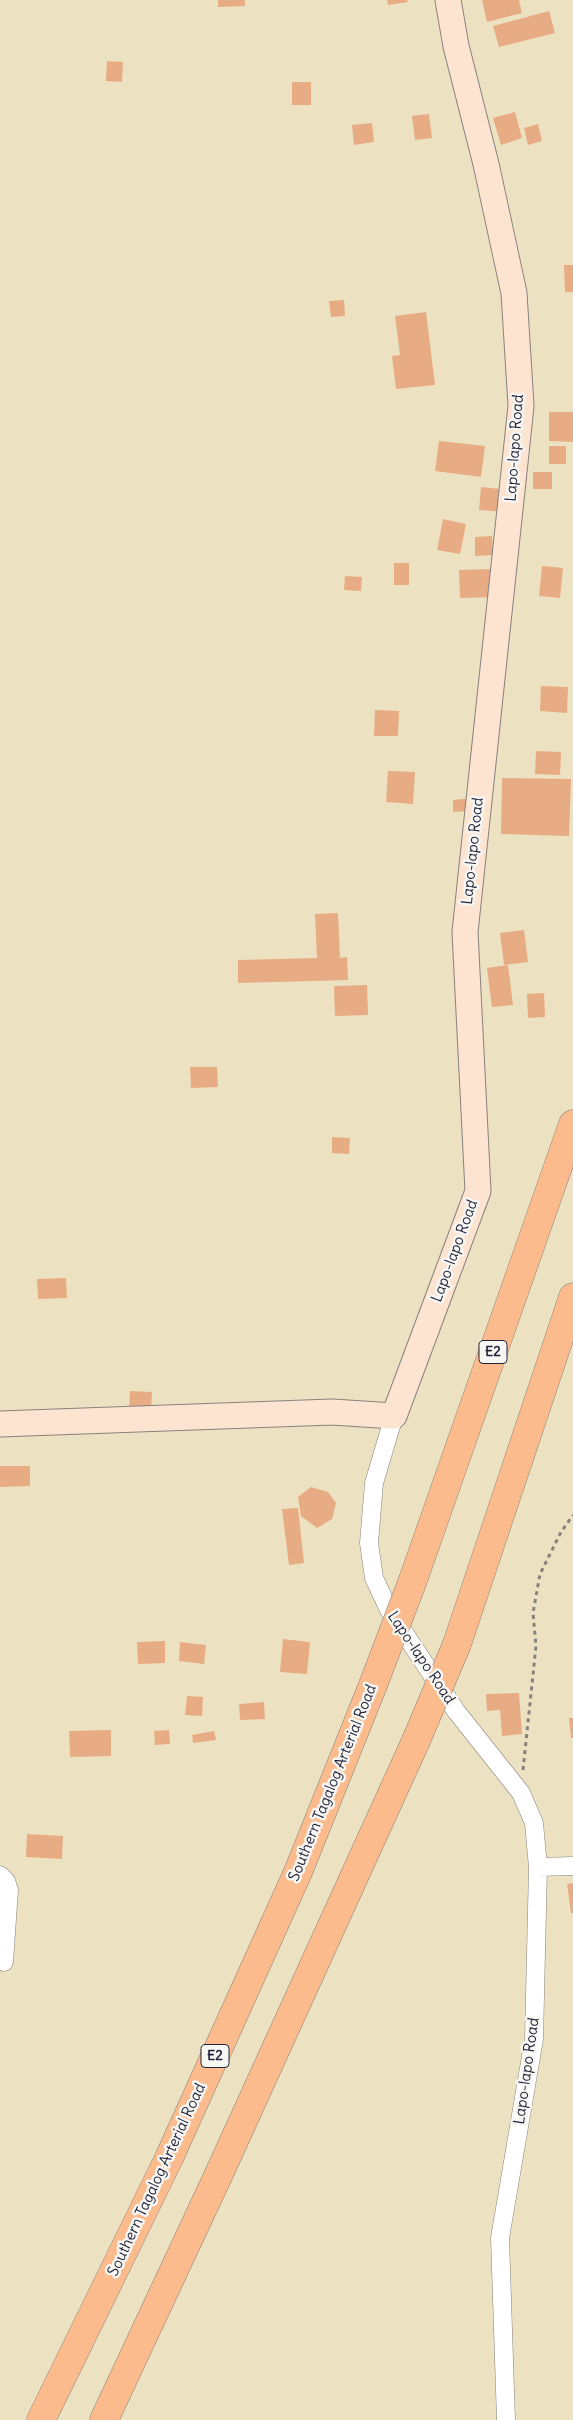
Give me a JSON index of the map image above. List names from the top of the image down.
{
  "streets": {
    "highway": ["E2", "Southern Tagalog Arterial Road"],
    "street": ["Lapo-lapo Road"]
  }
}
